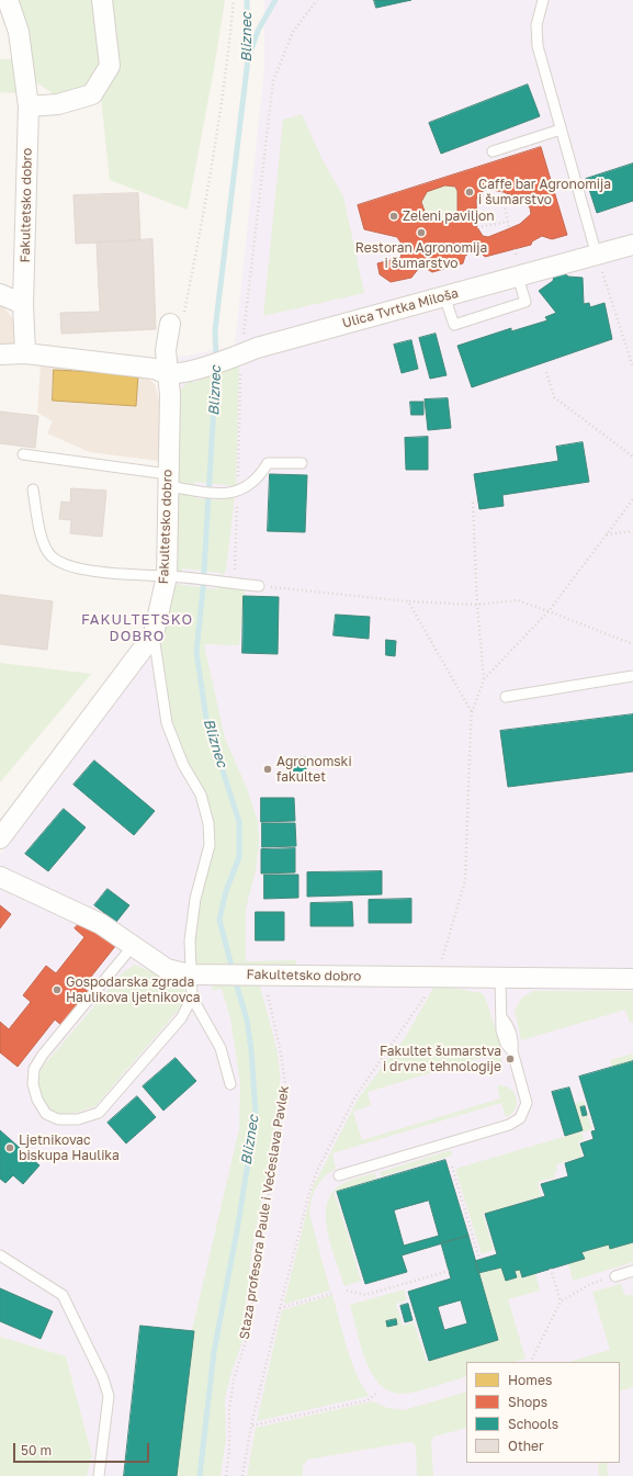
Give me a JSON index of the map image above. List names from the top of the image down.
{
  "streets": {
    "street": ["Fakultetsko dobro", "Ulica Tvrtka Miloša"],
    "path": ["Staza profesora Paule i Većeslava Pavlek"]
  },
  "crossings": [
    ["Fakultetsko dobro", "Ulica Tvrtka Miloša"],
    ["Fakultetsko dobro", "Staza profesora Paule i Većeslava Pavlek"]
  ],
  "districts": ["FAKULTETSKO DOBRO"],
  "water": ["Bliznec"],
  "places": [
    "Caffe bar Agronomija i šumarstvo",
    "Zeleni paviljon",
    "Restoran Agronomija i šumarstvo",
    "Agronomski fakultet",
    "Gospodarska zgrada Haulikova ljetnikovca",
    "Fakultet šumarstva i drvne tehnologije",
    "Ljetnikovac biskupa Haulika"
  ],
  "legend": [
    "Homes",
    "Shops",
    "Schools",
    "Other"
  ],
  "scale_bar": "50 m"
}
